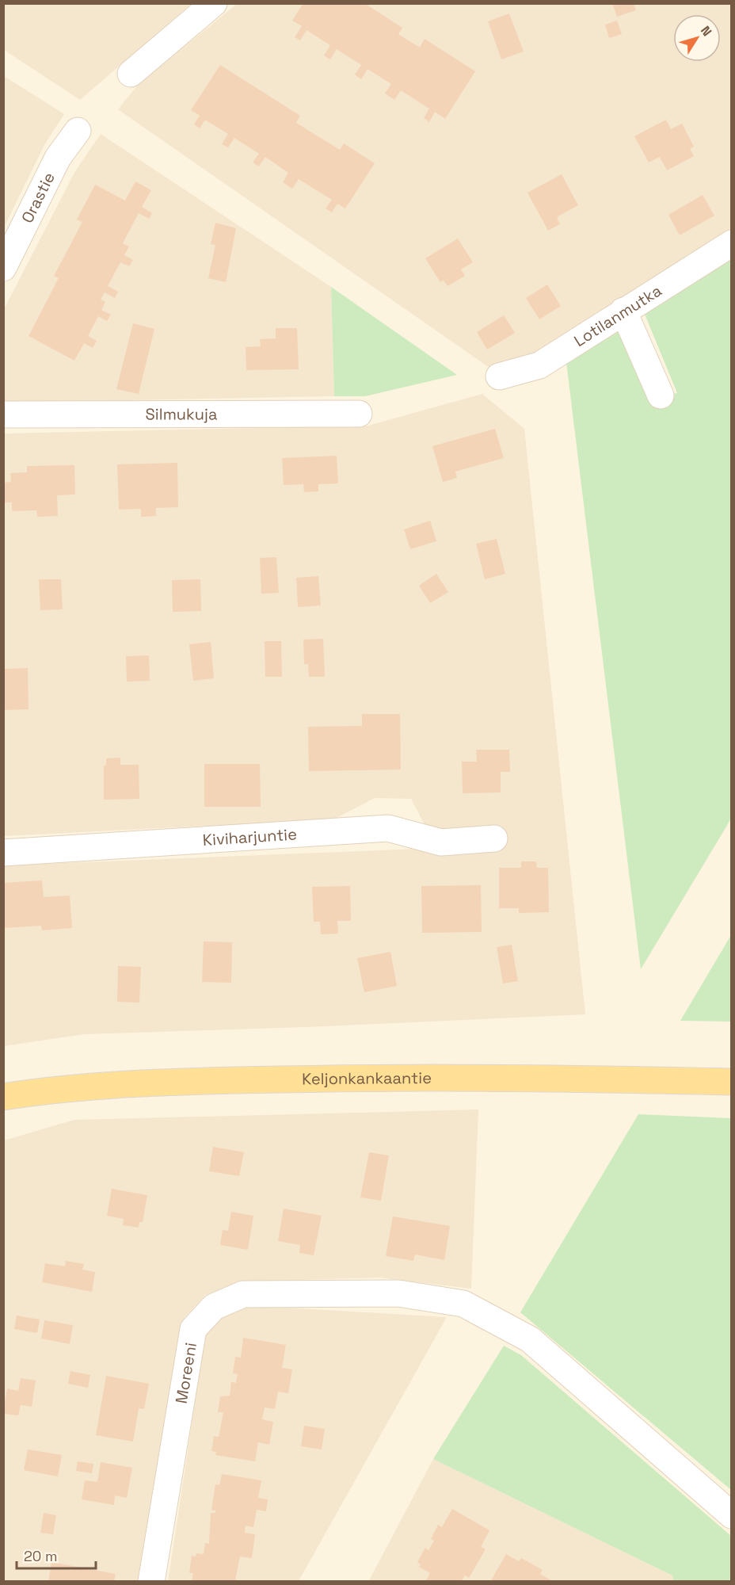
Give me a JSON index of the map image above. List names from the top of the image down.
{
  "streets": {
    "main road": ["Keljonkankaantie"],
    "street": [
      "Orastie",
      "Lotilanmutka",
      "Silmukuja",
      "Kiviharjuntie",
      "Moreeni"
    ]
  },
  "scale_bar": "20 m",
  "north": "top right"
}
